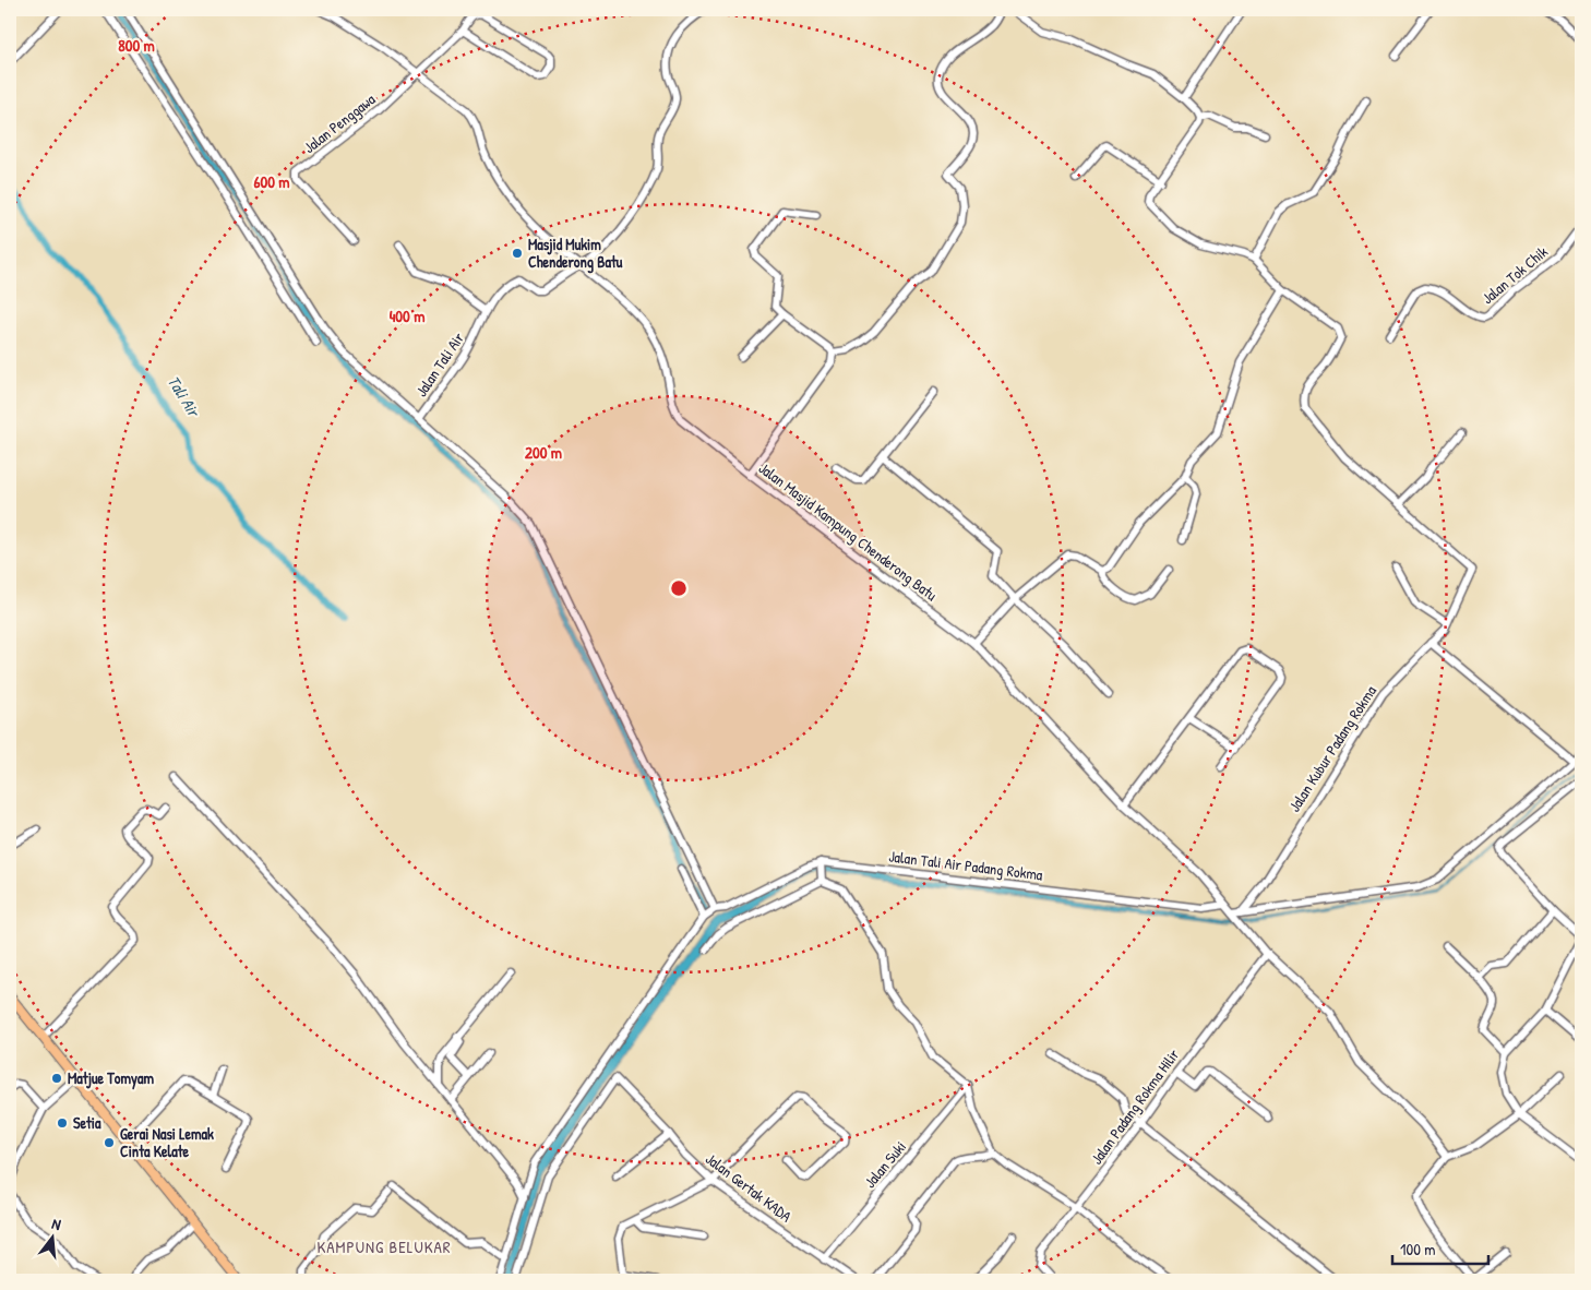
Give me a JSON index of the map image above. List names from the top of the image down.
{
  "streets": {
    "street": [
      "Jalan Penggawa",
      "Jalan Tok Chik",
      "Jalan Tali Air",
      "Jalan Masjid Kampung Chenderong Batu",
      "Jalan Kubur Padang Rokma",
      "Jalan Tali Air Padang Rokma",
      "Jalan Padang Rokma Hilir",
      "Jalan Suki",
      "Jalan Gertak KADA"
    ]
  },
  "crossings": [
    ["Jalan Penggawa", "Jalan Masjid Kampung Chenderong Batu"],
    ["Jalan Tali Air", "Jalan Masjid Kampung Chenderong Batu"],
    ["Jalan Masjid Kampung Chenderong Batu", "Jalan Kubur Padang Rokma"],
    ["Jalan Masjid Kampung Chenderong Batu", "Jalan Tali Air Padang Rokma"],
    ["Jalan Masjid Kampung Chenderong Batu", "Jalan Padang Rokma Hilir"],
    ["Jalan Suki", "Jalan Gertak KADA"]
  ],
  "districts": ["KAMPUNG BELUKAR"],
  "water": ["Tali Air"],
  "places": [
    "Masjid Mukim Chenderong Batu",
    "Matjue Tomyam",
    "Setia",
    "Gerai Nasi Lemak Cinta Kelate"
  ],
  "scale_bar": "100 m",
  "north": "top",
  "rings": [
    "800 m",
    "600 m",
    "400 m",
    "200 m"
  ]
}
